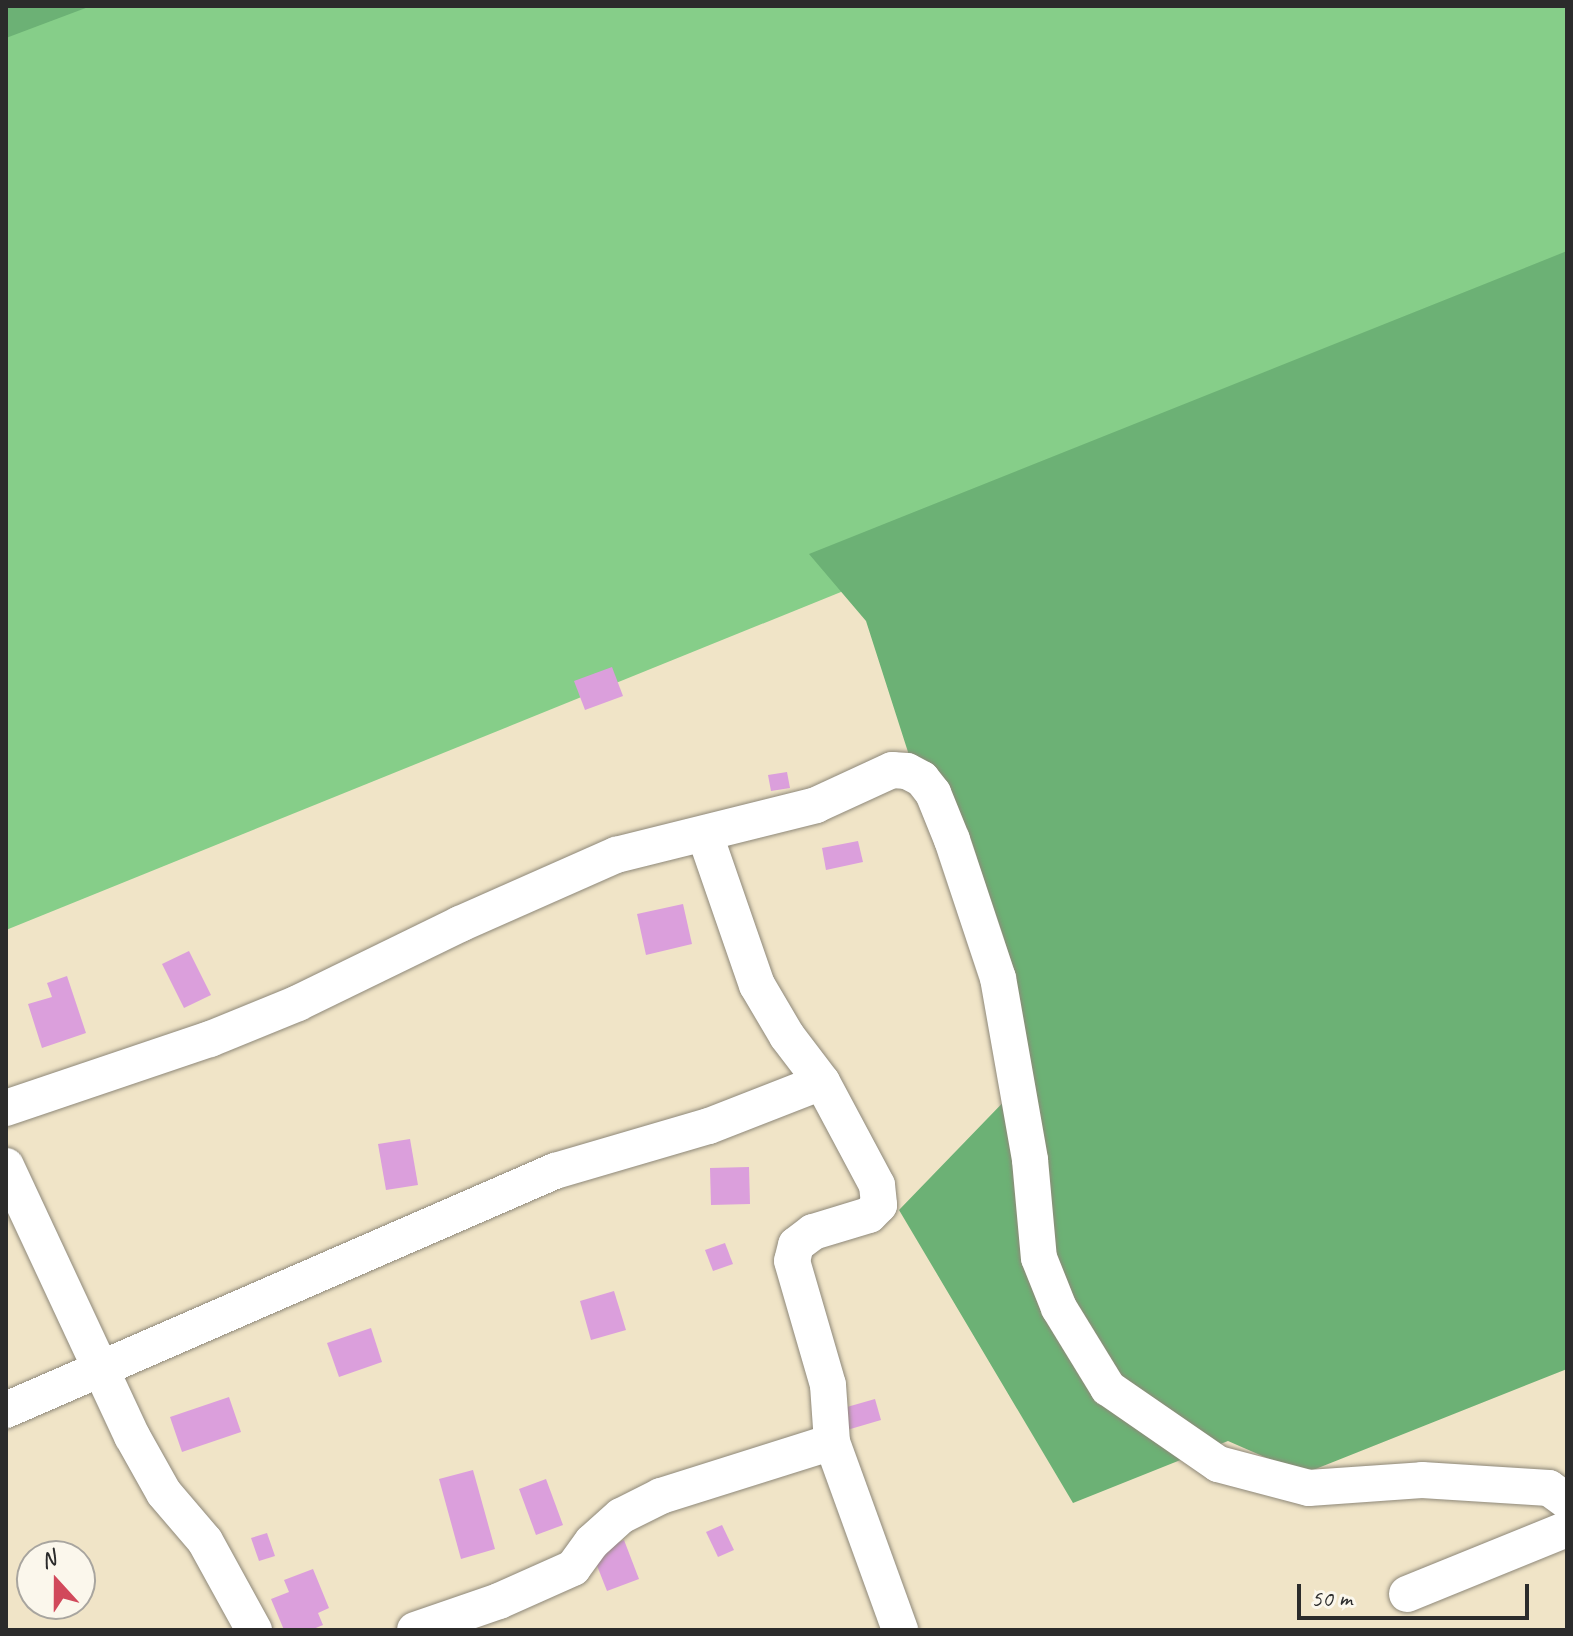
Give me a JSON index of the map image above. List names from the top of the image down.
{
  "scale_bar": "50 m",
  "north": "top"
}
